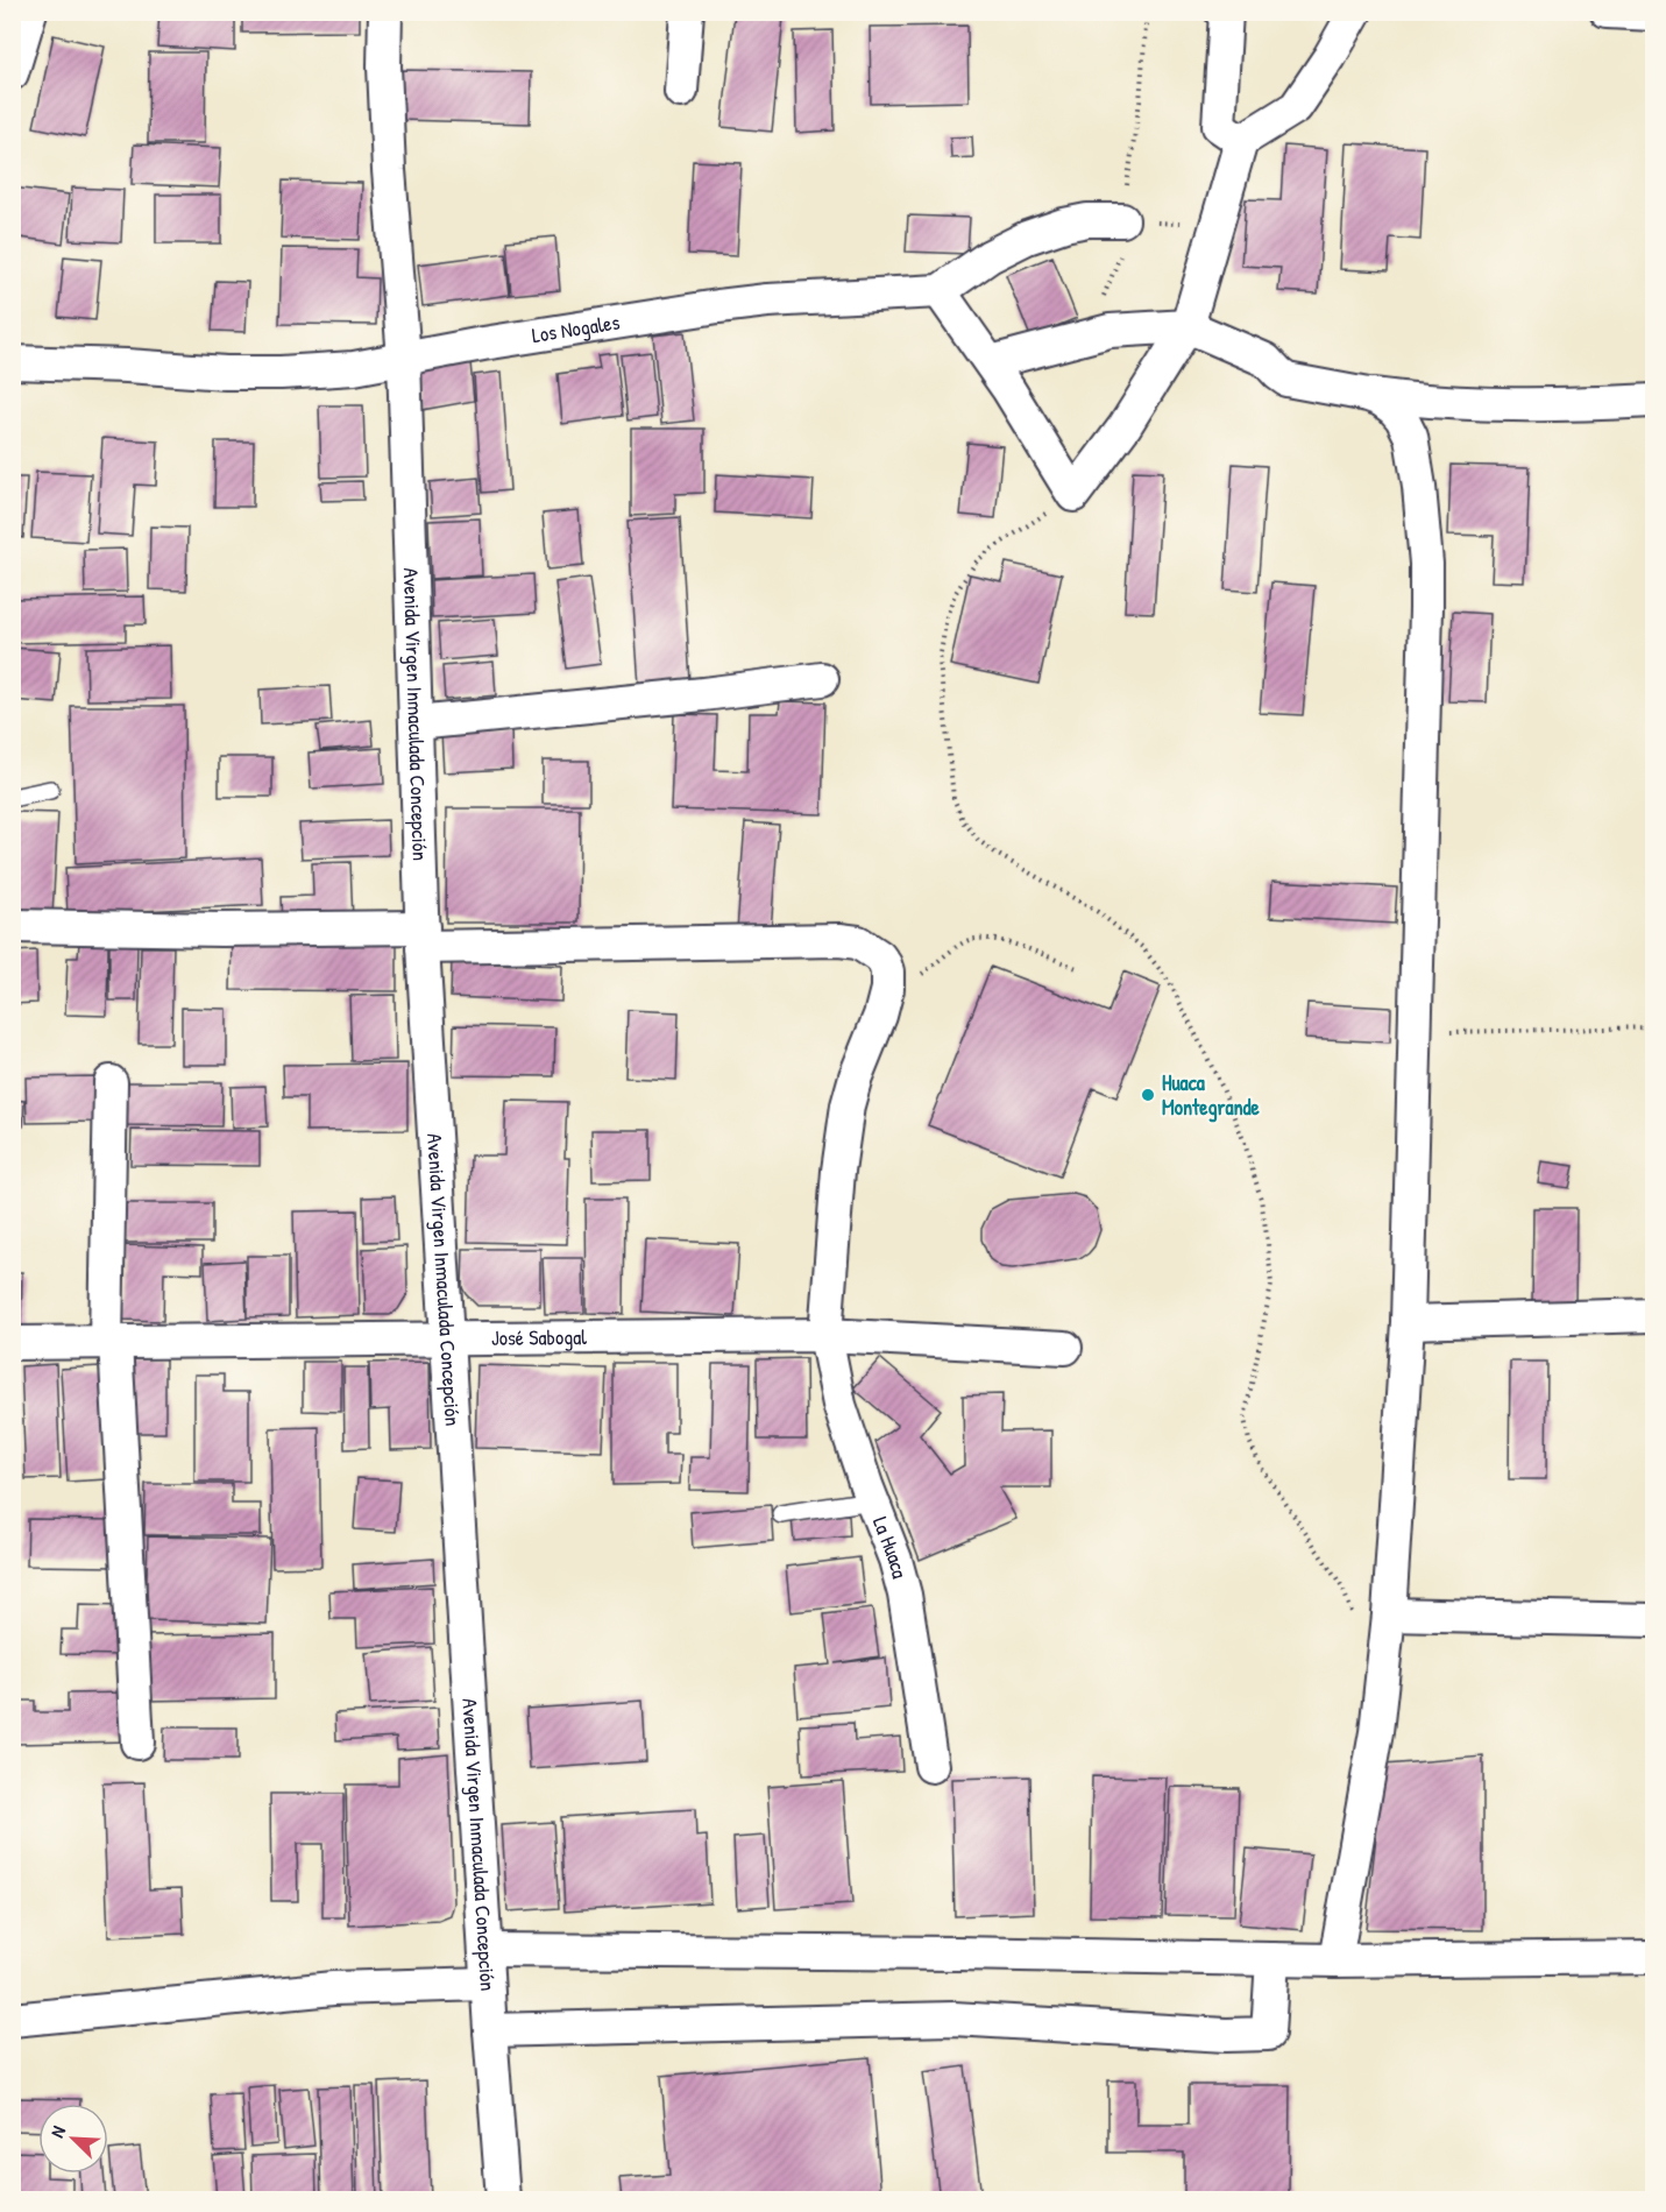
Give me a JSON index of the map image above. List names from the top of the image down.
{
  "streets": {
    "street": [
      "Los Nogales",
      "Avenida Virgen Inmaculada Concepción",
      "José Sabogal",
      "La Huaca"
    ]
  },
  "crossings": [
    ["Los Nogales", "Avenida Virgen Inmaculada Concepción"],
    ["Avenida Virgen Inmaculada Concepción", "José Sabogal"],
    ["José Sabogal", "La Huaca"]
  ],
  "places": ["Huaca Montegrande"],
  "north": "top left"
}
